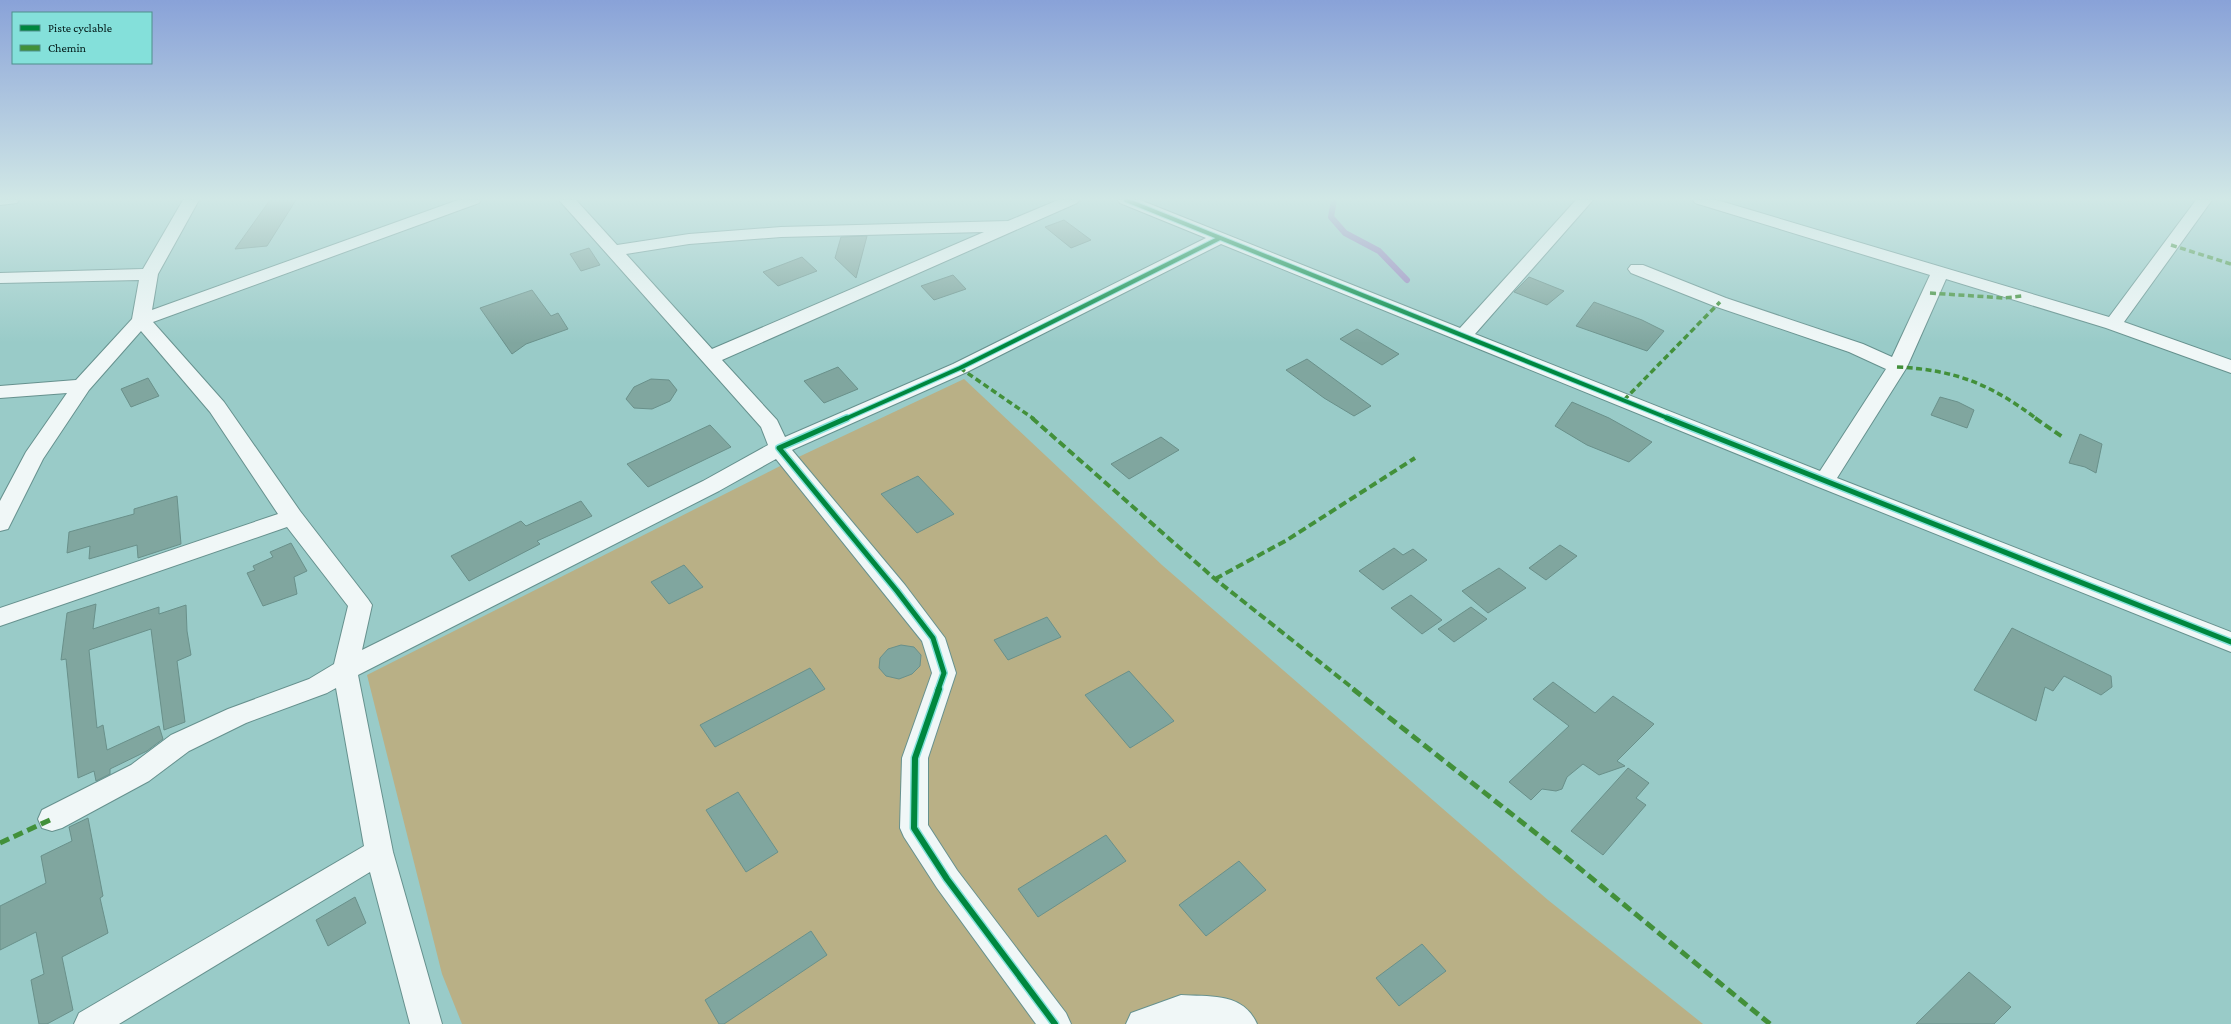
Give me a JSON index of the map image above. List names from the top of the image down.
{
  "legend": ["Piste cyclable", "Chemin"]
}
